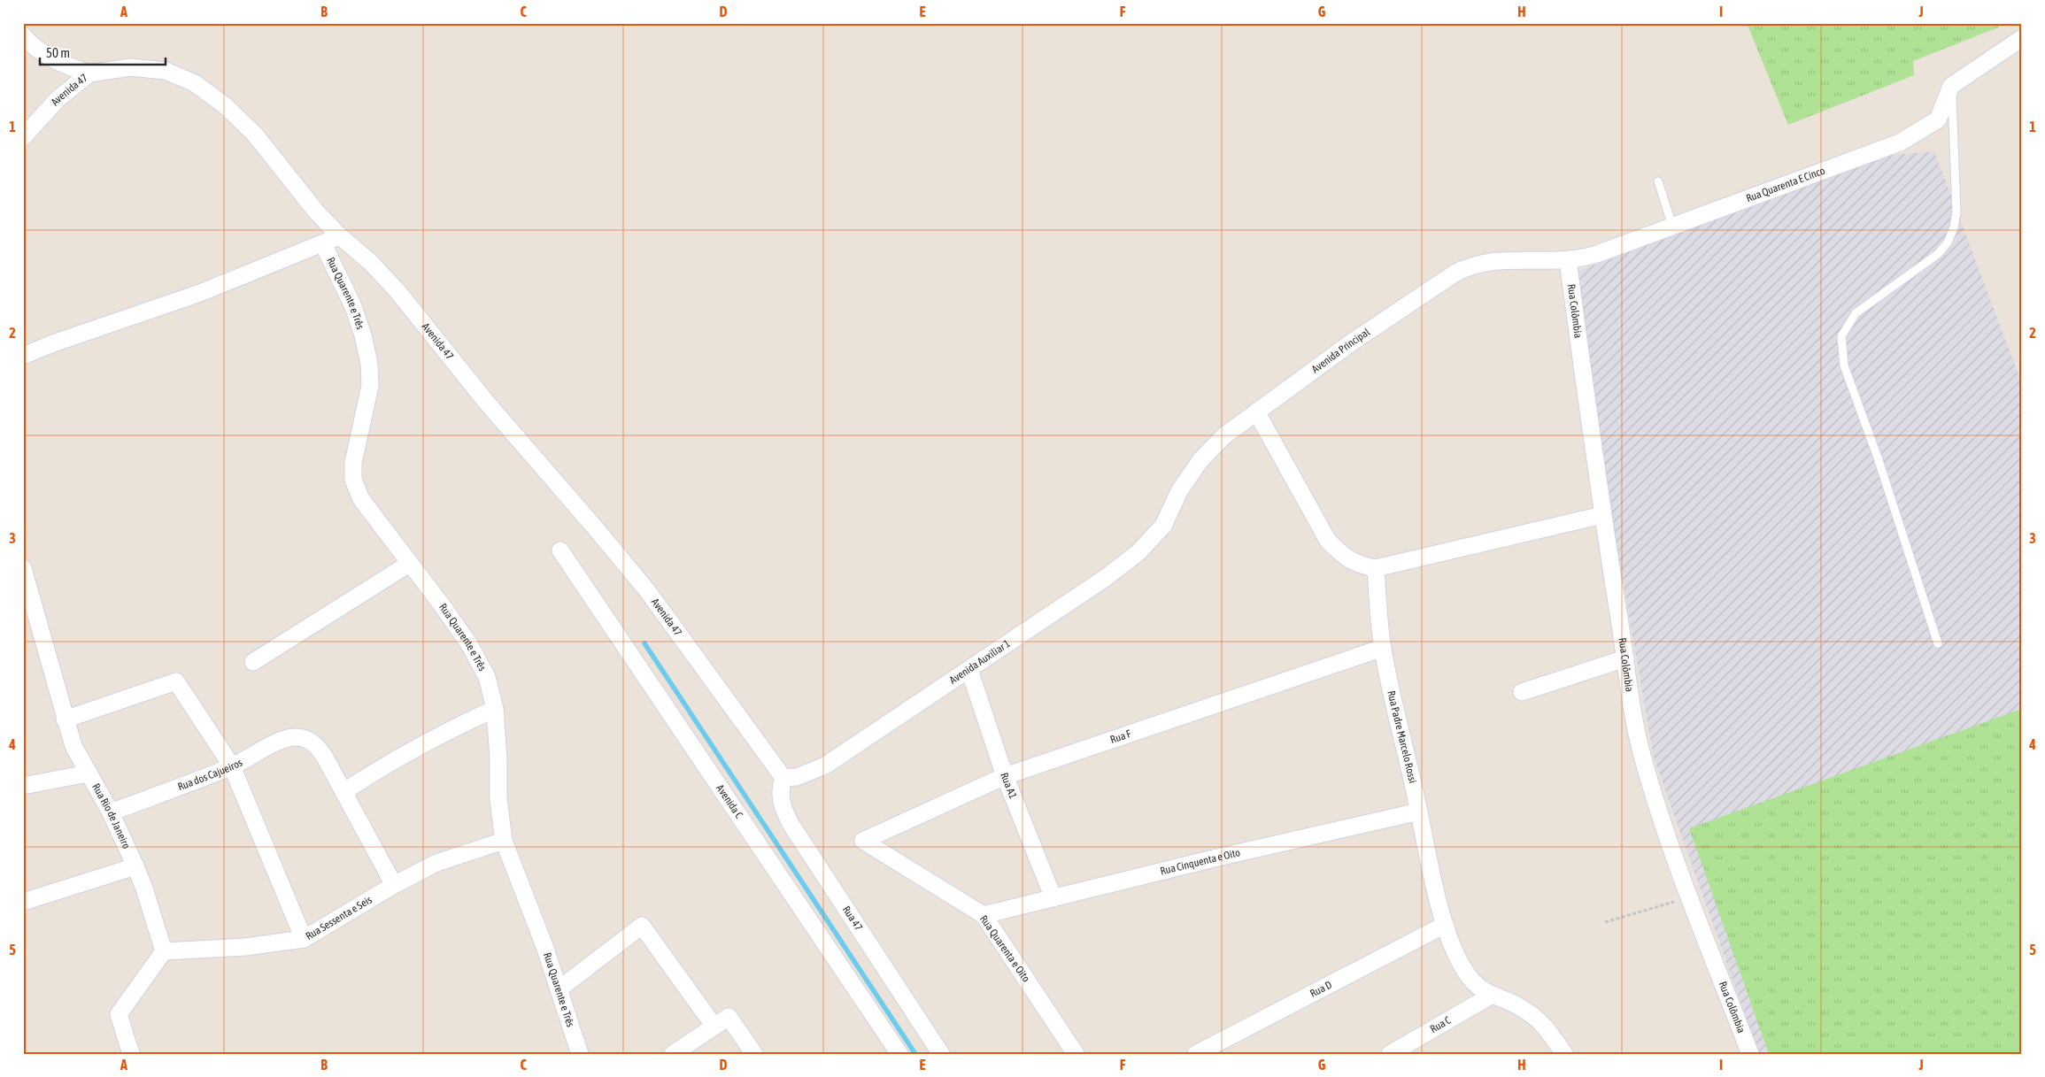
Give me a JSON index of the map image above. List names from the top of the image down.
{
  "streets": {
    "street": [
      "Avenida 47",
      "Rua Quarenta E Cinco",
      "Rua Quarente e Três",
      "Rua Colômbia",
      "Avenida Principal",
      "Avenida Auxiliar 1",
      "Rua F",
      "Rua Padre Marcelo Rossi",
      "Rua dos Cajueiros",
      "Rua A1",
      "Avenida C",
      "Rua Rio de Janeiro",
      "Rua Cinquenta e Oito",
      "Rua Sessenta e Seis",
      "Rua 47",
      "Rua Quarenta e Oito",
      "Rua D",
      "Rua C"
    ]
  },
  "crossings": [
    ["Avenida 47", "Avenida Auxiliar 1"],
    ["Avenida 47", "Rua 47"],
    ["Rua Quarenta E Cinco", "Avenida Principal"],
    ["Rua Quarente e Três", "Rua Sessenta e Seis"],
    ["Rua Colômbia", "Avenida Principal"],
    ["Avenida Principal", "Avenida Auxiliar 1"],
    ["Avenida Auxiliar 1", "Rua A1"],
    ["Avenida Auxiliar 1", "Rua 47"],
    ["Rua F", "Rua Padre Marcelo Rossi"],
    ["Rua F", "Rua A1"],
    ["Rua F", "Rua Quarenta e Oito"],
    ["Rua Padre Marcelo Rossi", "Rua Cinquenta e Oito"],
    ["Rua Padre Marcelo Rossi", "Rua D"],
    ["Rua Padre Marcelo Rossi", "Rua C"],
    ["Rua dos Cajueiros", "Rua Rio de Janeiro"],
    ["Rua A1", "Rua Cinquenta e Oito"],
    ["Rua Rio de Janeiro", "Rua Sessenta e Seis"],
    ["Rua Cinquenta e Oito", "Rua Quarenta e Oito"]
  ],
  "scale_bar": "50 m",
  "grid": {
    "columns": [
      "A",
      "B",
      "C",
      "D",
      "E",
      "F",
      "G",
      "H",
      "I",
      "J"
    ],
    "rows": [
      "1",
      "2",
      "3",
      "4",
      "5"
    ]
  }
}
